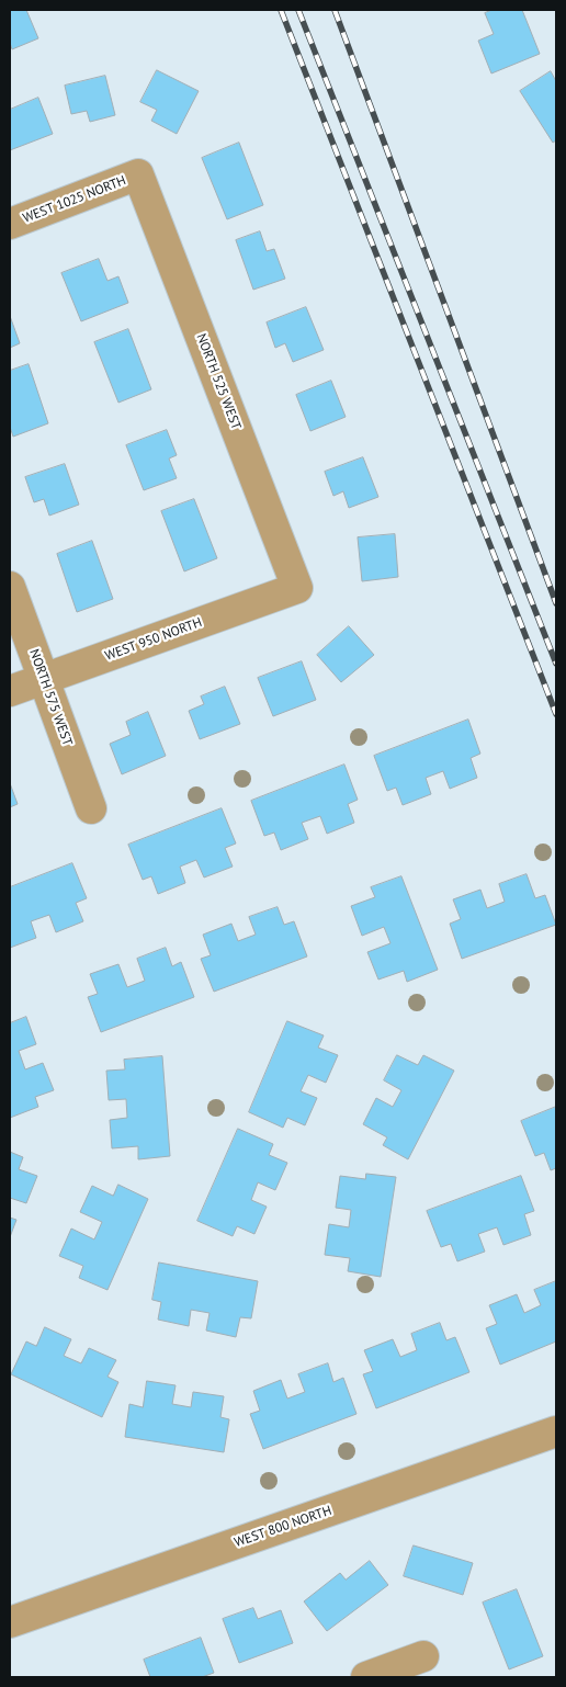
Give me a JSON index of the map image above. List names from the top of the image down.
{
  "streets": {
    "street": [
      "WEST 1025 NORTH",
      "NORTH 525 WEST",
      "WEST 950 NORTH",
      "NORTH 575 WEST",
      "WEST 800 NORTH"
    ]
  },
  "crossings": [
    ["WEST 1025 NORTH", "NORTH 525 WEST"],
    ["NORTH 525 WEST", "WEST 950 NORTH"],
    ["WEST 950 NORTH", "NORTH 575 WEST"]
  ]
}
